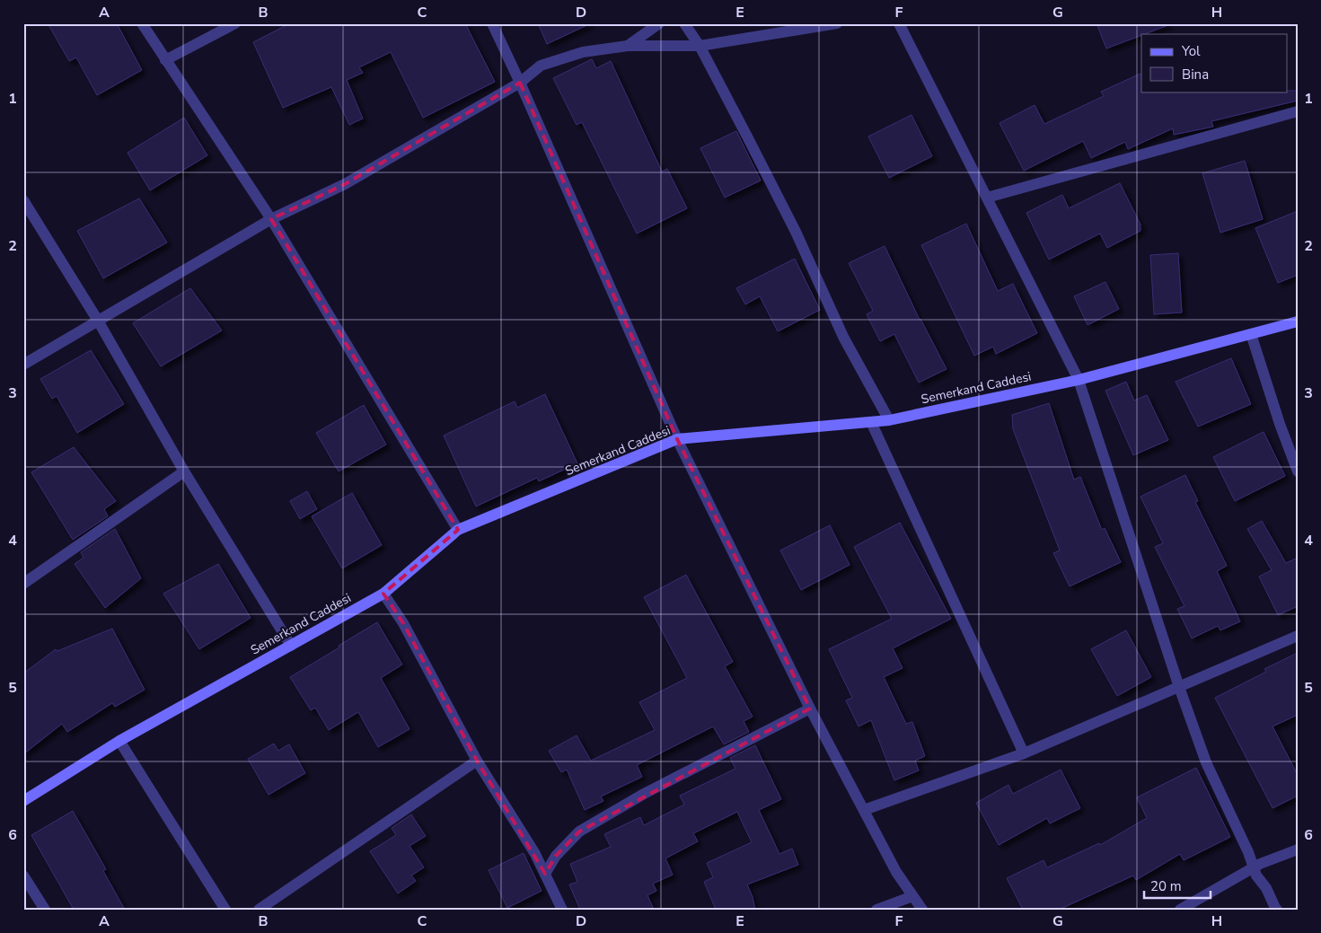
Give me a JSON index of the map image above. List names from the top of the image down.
{
  "streets": {
    "street": ["Semerkand Caddesi"]
  },
  "legend": ["Yol", "Bina"],
  "scale_bar": "20 m",
  "grid": {
    "columns": [
      "A",
      "B",
      "C",
      "D",
      "E",
      "F",
      "G",
      "H"
    ],
    "rows": [
      "1",
      "2",
      "3",
      "4",
      "5",
      "6"
    ]
  }
}
